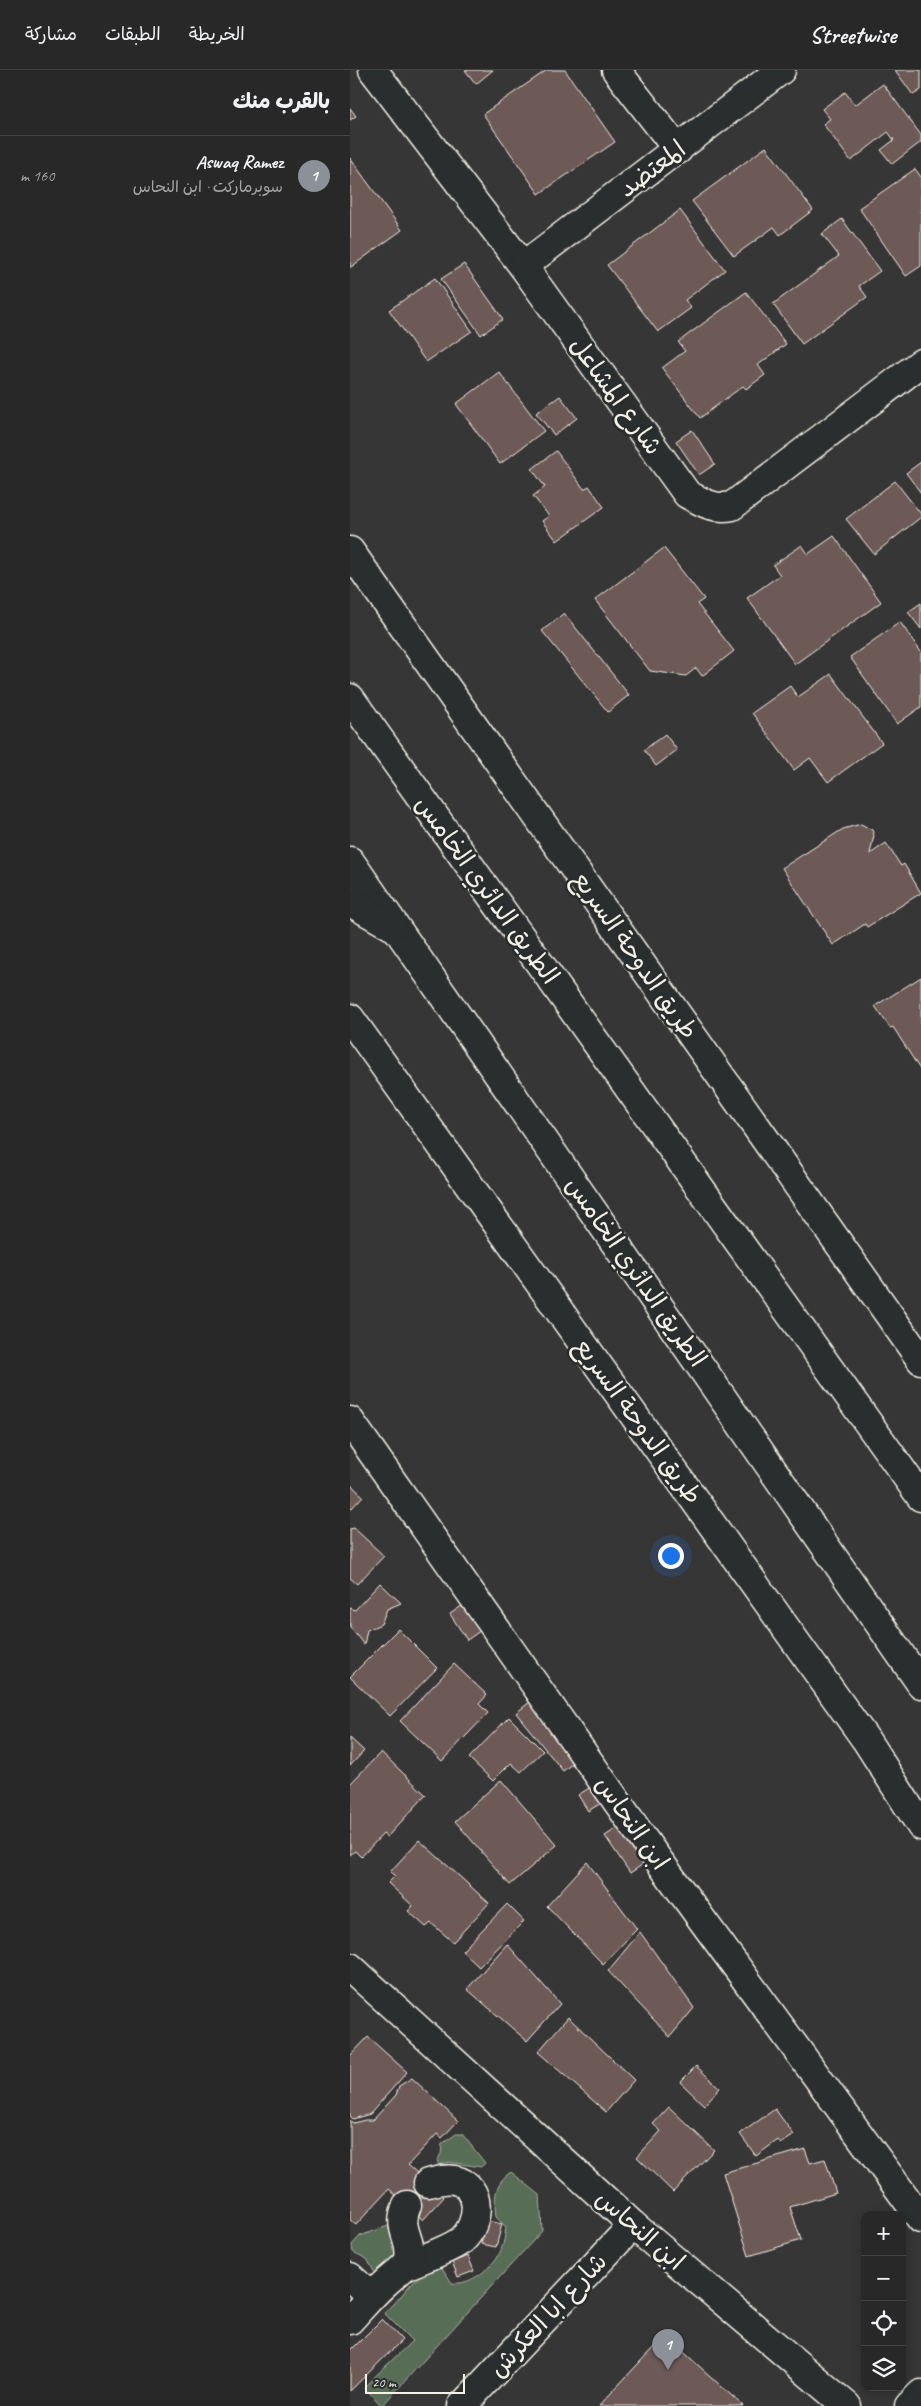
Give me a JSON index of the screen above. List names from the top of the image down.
{
  "streets": {
    "main road": [
      "المعتضد",
      "شارع المشاعل",
      "الطريق الدائري الخامس",
      "طريق الدوحة السريع",
      "ابن النحاس",
      "شارع ابا العكرش"
    ]
  },
  "crossings": [
    ["المعتضد", "شارع المشاعل"],
    ["ابن النحاس", "شارع ابا العكرش"]
  ],
  "scale_bar": "20 m",
  "page": {
    "header": "Streetwise",
    "nav": ["الخريطة", "الطبقات", "مشاركة"],
    "heading": "بالقرب منك",
    "list": [
      {
        "mark": "1",
        "name": "Aswaq Ramez",
        "note": "سوبرماركت · ابن النحاس",
        "value": "160 m"
      }
    ],
    "map_buttons": ["+", "−"],
    "pins": "1",
    "scale": "20 m"
  }
}
